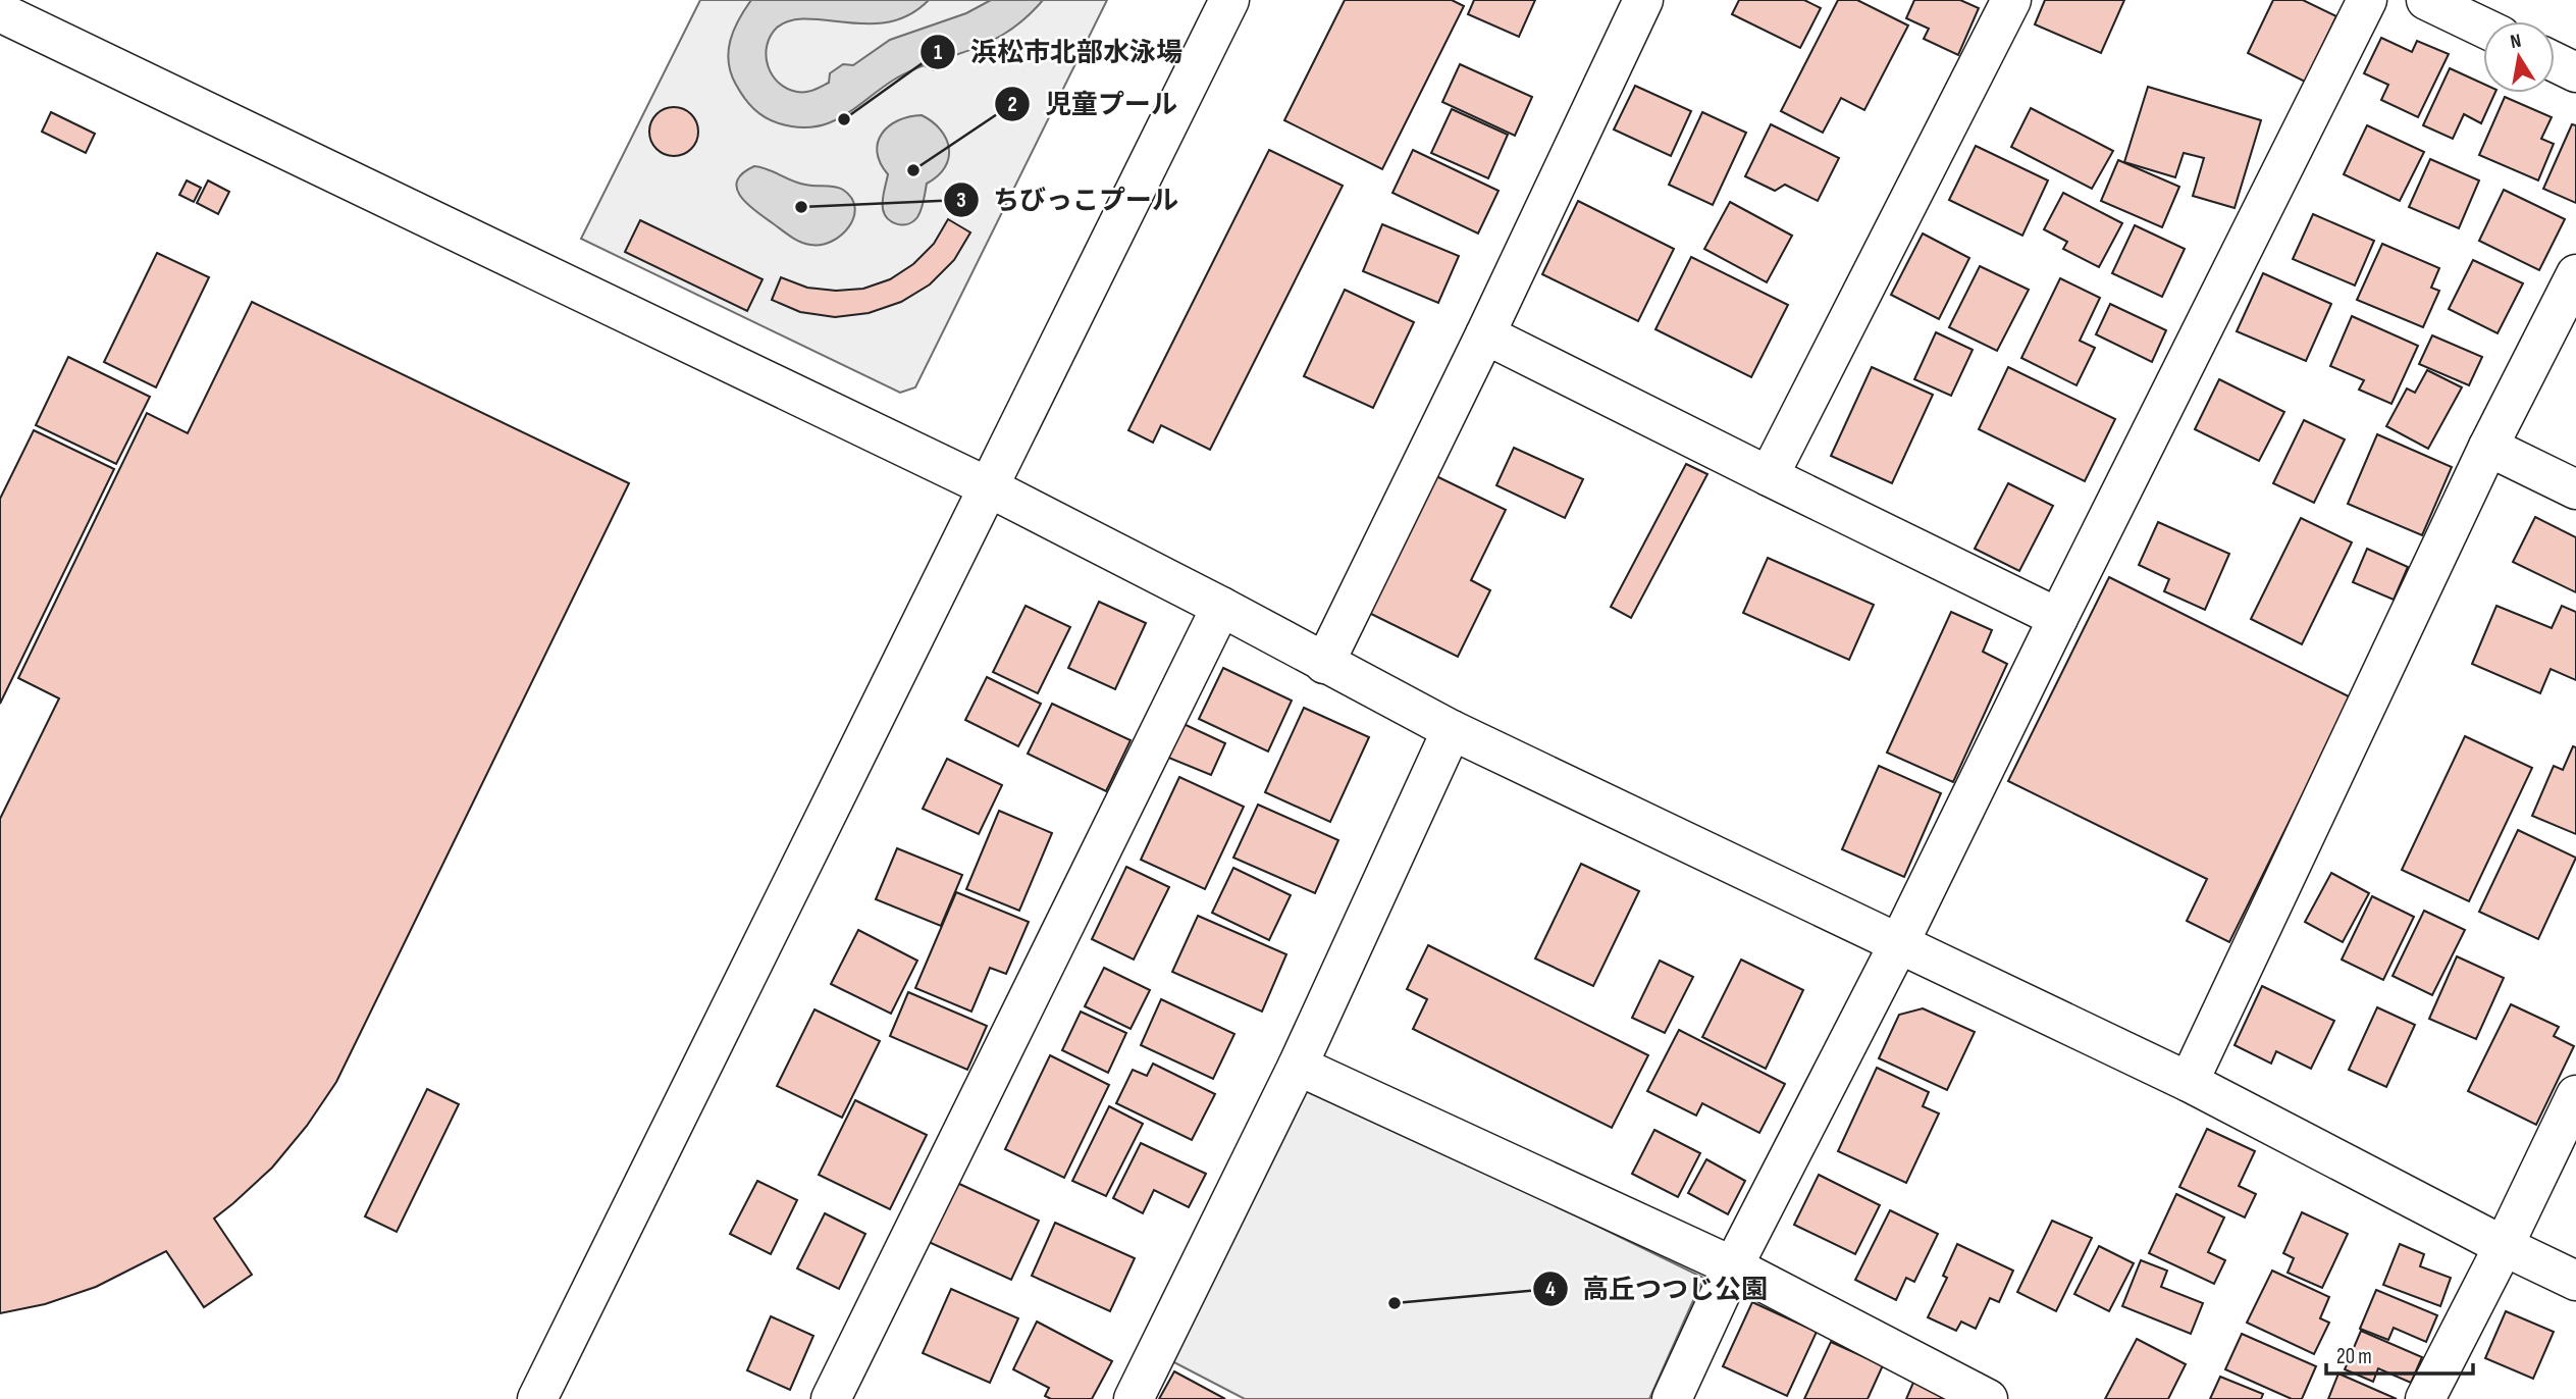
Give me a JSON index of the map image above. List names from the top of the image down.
{
  "places": [
    "浜松市北部水泳場",
    "児童プール",
    "ちびっこプール",
    "高丘つつじ公園"
  ],
  "scale_bar": "20 m",
  "north": "top"
}
